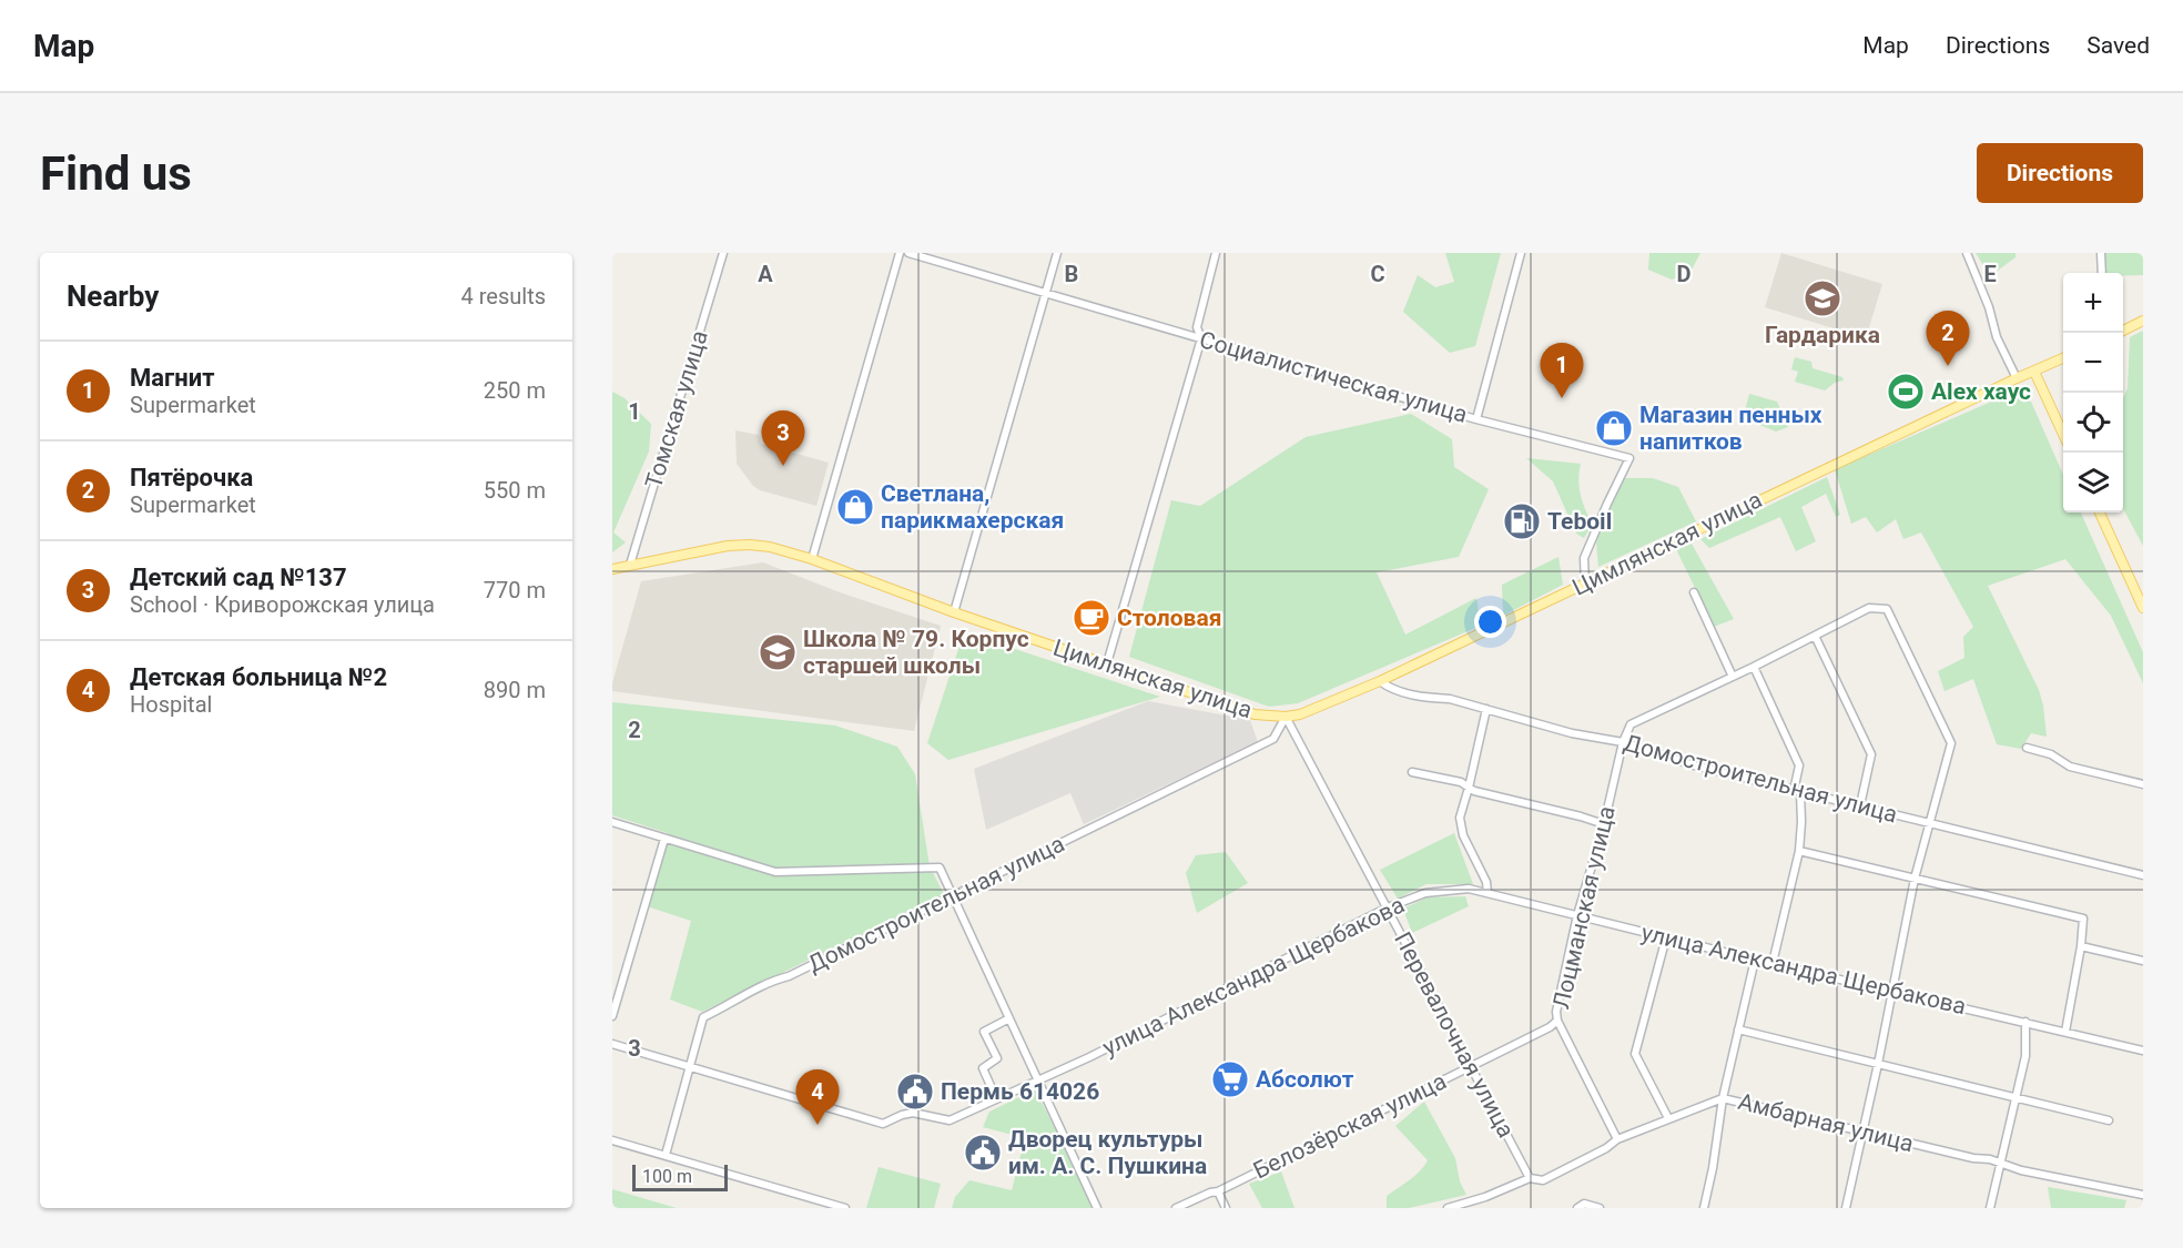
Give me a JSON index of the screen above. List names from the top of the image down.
{
  "streets": {
    "main road": ["Цимлянская улица"],
    "street": [
      "Социалистическая улица",
      "Томская улица",
      "Домостроительная улица",
      "Лоцманская улица",
      "улица Александра Щербакова",
      "Перевалочная улица",
      "Амбарная улица",
      "Белозёрская улица"
    ]
  },
  "crossings": [
    ["Социалистическая улица", "Цимлянская улица"],
    ["Томская улица", "Цимлянская улица"],
    ["Цимлянская улица", "Домостроительная улица"],
    ["Цимлянская улица", "Перевалочная улица"],
    ["Домостроительная улица", "Лоцманская улица"],
    ["Домостроительная улица", "улица Александра Щербакова"],
    ["Домостроительная улица", "Перевалочная улица"],
    ["Лоцманская улица", "улица Александра Щербакова"],
    ["Лоцманская улица", "Амбарная улица"],
    ["Лоцманская улица", "Белозёрская улица"],
    ["улица Александра Щербакова", "Перевалочная улица"],
    ["Перевалочная улица", "Амбарная улица"],
    ["Перевалочная улица", "Белозёрская улица"]
  ],
  "places": {
    "school or university": ["Гардарика", "Школа № 79. Корпус старшей школы"],
    "sports": ["Alex хаус"],
    "shop": ["Магазин пенных напитков", "Светлана, парикмахерская"],
    "fuel station": ["Teboil"],
    "cafe": ["Столовая"],
    "supermarket": ["Абсолют"],
    "public building": ["Пермь 614026", "Дворец культуры им. А. С. Пушкина"]
  },
  "scale_bar": "100 m",
  "page": {
    "header": "Map",
    "nav": ["Map", "Directions", "Saved"],
    "buttons": "Directions",
    "title": "Find us",
    "heading": ["Nearby", "4 results"],
    "map_buttons": ["+", "−"],
    "pins": [
      "2",
      "1",
      "3",
      "4"
    ],
    "list": [
      {
        "mark": "1",
        "name": "Магнит",
        "note": "Supermarket",
        "value": "250 m"
      },
      {
        "mark": "2",
        "name": "Пятёрочка",
        "note": "Supermarket",
        "value": "550 m"
      },
      {
        "mark": "3",
        "name": "Детский сад №137",
        "note": "School · Криворожская улица",
        "value": "770 m"
      },
      {
        "mark": "4",
        "name": "Детская больница №2",
        "note": "Hospital",
        "value": "890 m"
      }
    ],
    "scale": "100 m"
  },
  "grid": {
    "columns": [
      "A",
      "B",
      "C",
      "D",
      "E"
    ],
    "rows": ["1", "2", "3"]
  }
}
